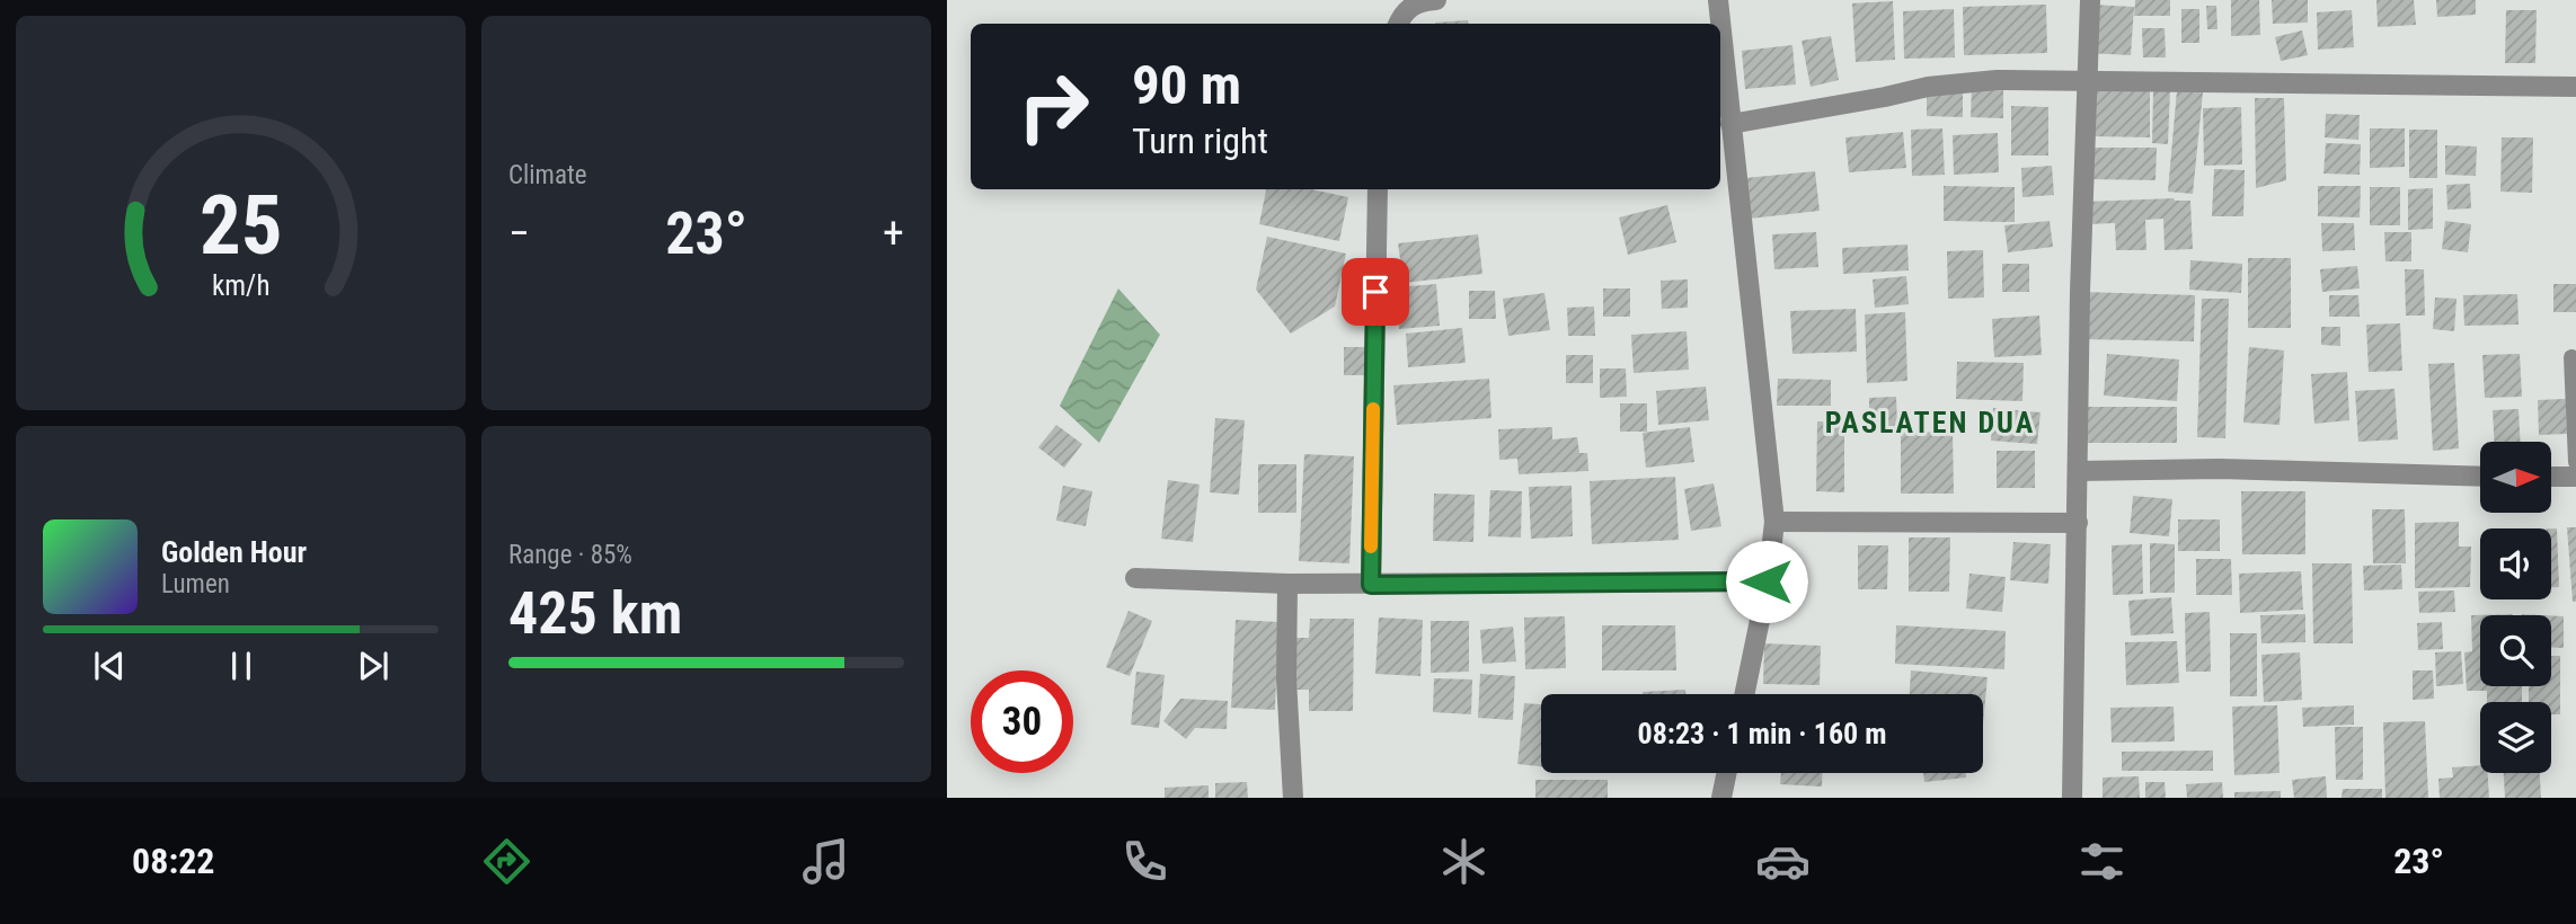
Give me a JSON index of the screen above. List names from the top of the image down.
{
  "districts": ["PASLATEN DUA"],
  "north": "right",
  "page": {
    "tile": [
      "Climate",
      ["Range · 85%", "425 km"]
    ],
    "turn": ["90 m", "Turn right"],
    "heat": ["−", "23°", "+"],
    "song": ["Golden Hour", "Lumen"],
    "limit": "30",
    "trip": "08:23 · 1 min · 160 m",
    "tabs": ["08:22", "23°"],
    "gauge": ["25", "km/h"]
  }
}
